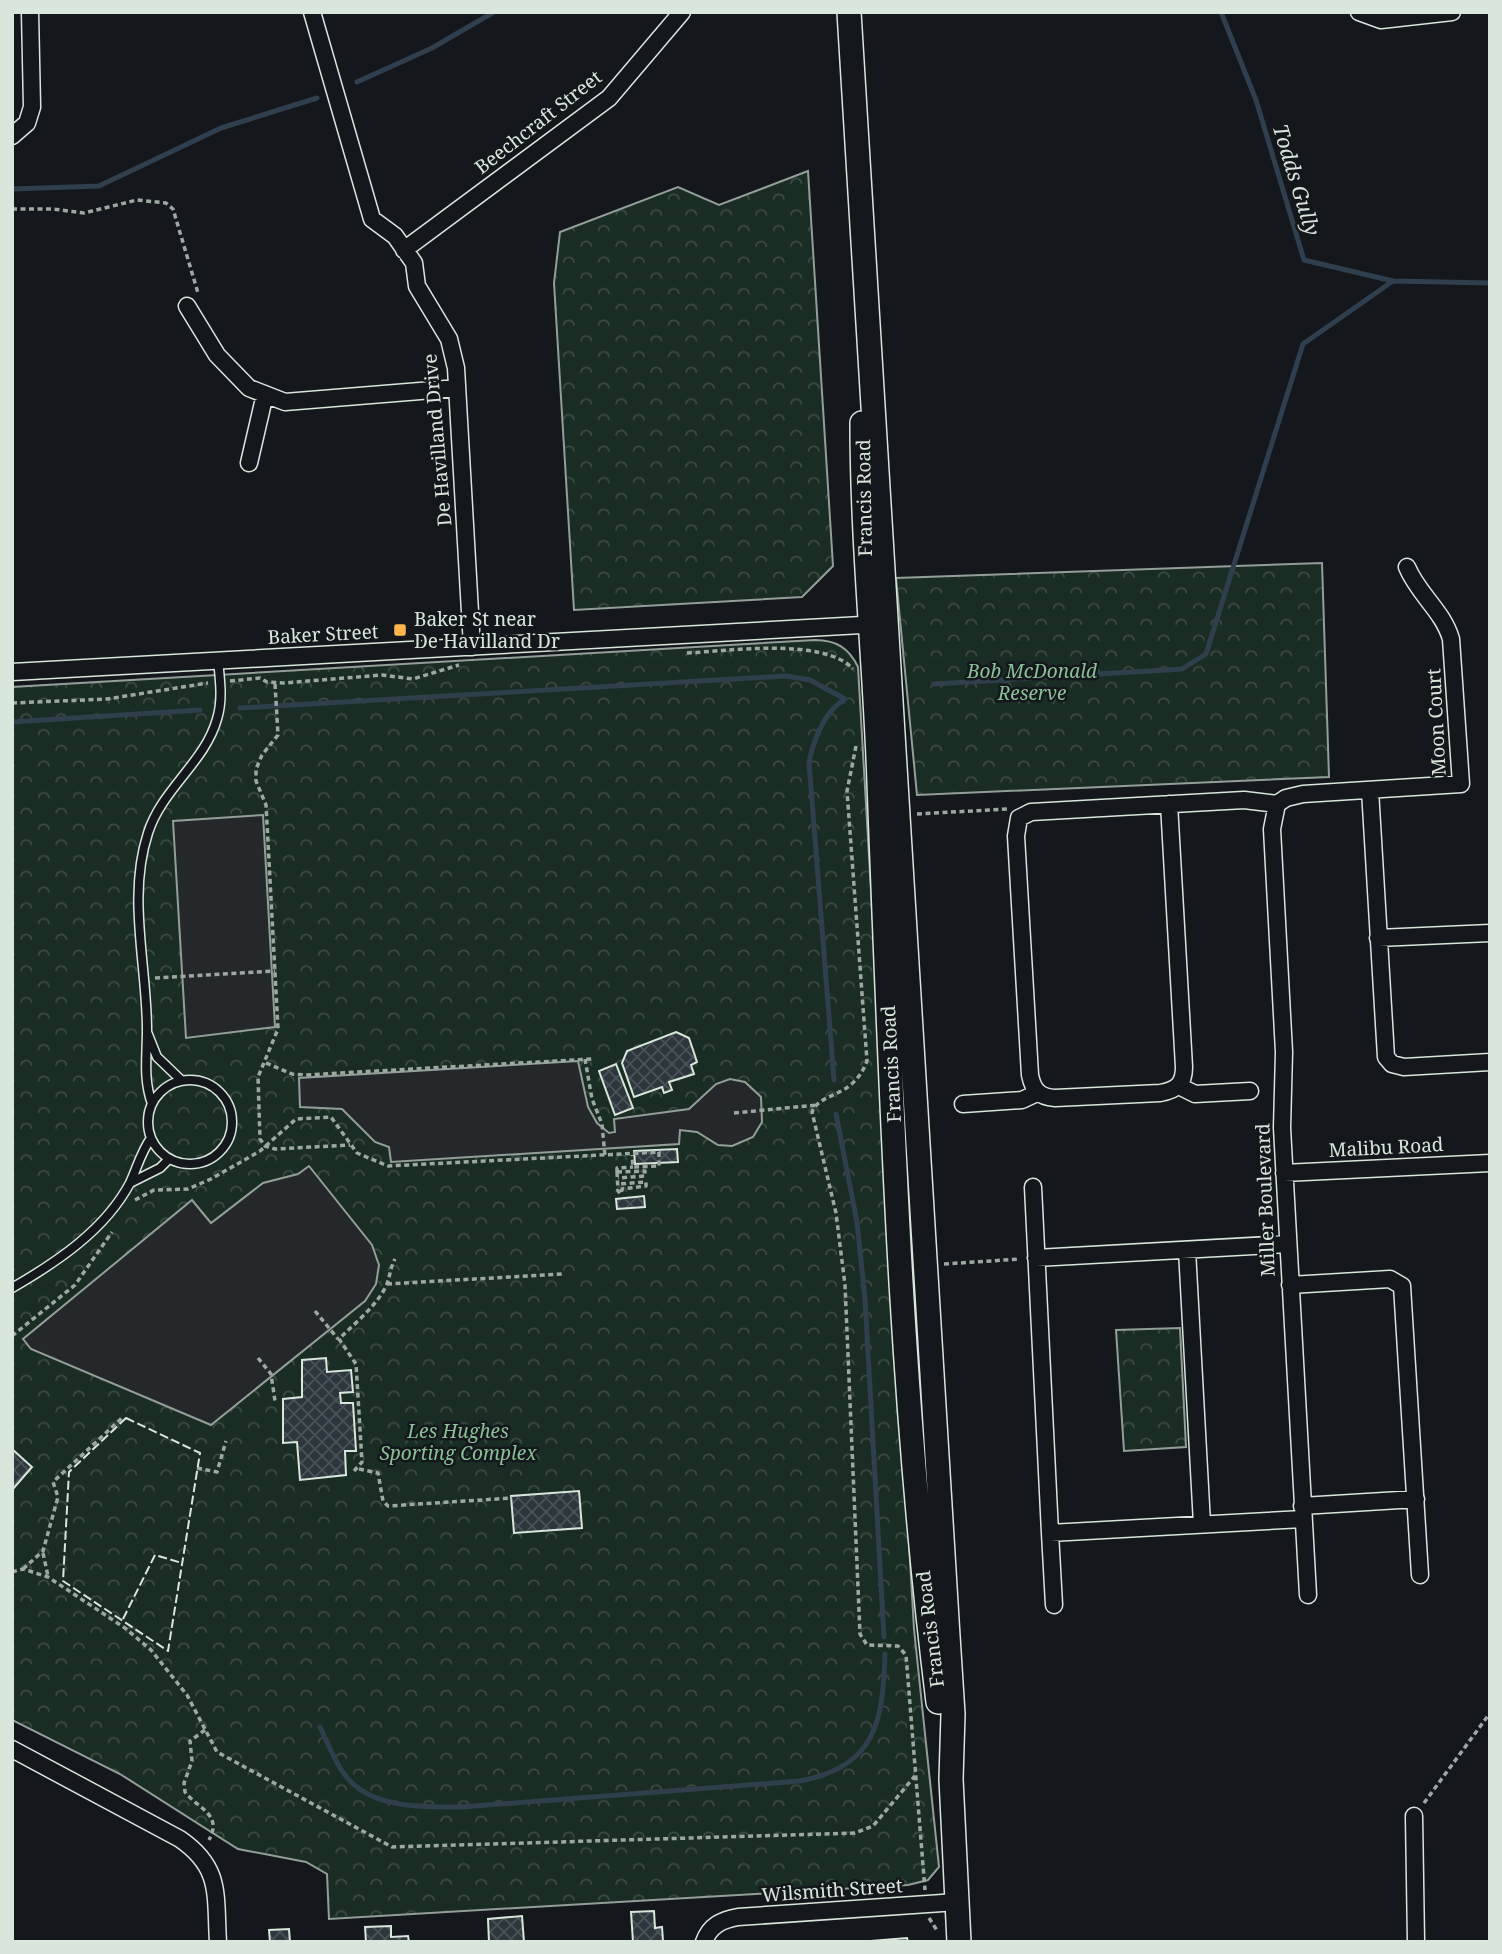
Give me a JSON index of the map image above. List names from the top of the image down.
{
  "streets": {
    "main road": ["Francis Road"],
    "street": [
      "Beechcraft Street",
      "De Havilland Drive",
      "Baker Street",
      "Moon Court",
      "Malibu Road",
      "Miller Boulevard",
      "Wilsmith Street"
    ]
  },
  "crossings": [
    ["Beechcraft Street", "De Havilland Drive"],
    ["De Havilland Drive", "Baker Street"],
    ["Francis Road", "Baker Street"],
    ["Francis Road", "Wilsmith Street"],
    ["Moon Court", "Miller Boulevard"],
    ["Malibu Road", "Miller Boulevard"]
  ],
  "water": ["Todds Gully"],
  "parks": ["Bob McDonald Reserve", "Les Hughes Sporting Complex"],
  "places": {
    "transit": ["Baker St near De Havilland Dr"]
  }
}
